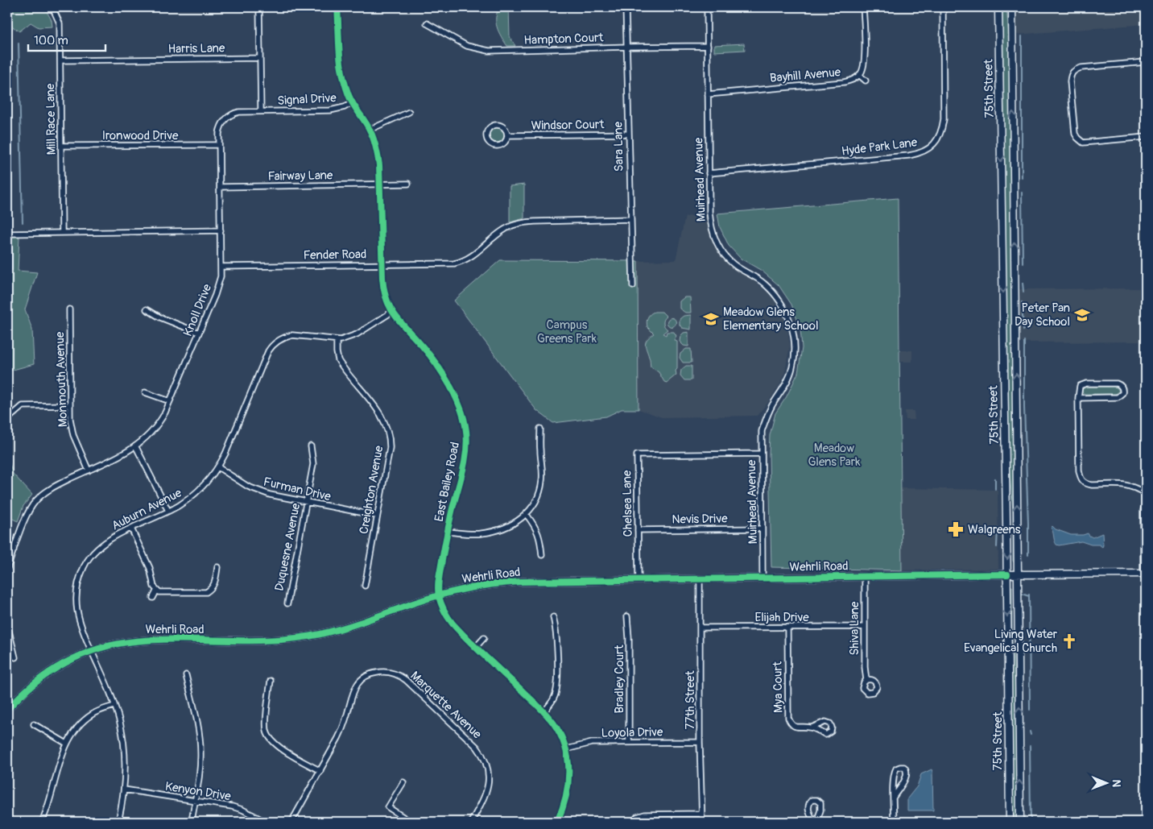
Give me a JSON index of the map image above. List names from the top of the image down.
{
  "streets": {
    "main road": ["75th Street", "Wehrli Road"],
    "street": [
      "Hampton Court",
      "Harris Lane",
      "Bayhill Avenue",
      "Signal Drive",
      "Mill Race Lane",
      "Windsor Court",
      "Ironwood Drive",
      "Sara Lane",
      "Hyde Park Lane",
      "Fairway Lane",
      "Muirhead Avenue",
      "Fender Road",
      "Knoll Drive",
      "Monmouth Avenue",
      "East Bailey Road",
      "Furman Drive",
      "Creighton Avenue",
      "Chelsea Lane",
      "Auburn Avenue",
      "Nevis Drive",
      "Duquesne Avenue",
      "Elijah Drive",
      "Shiva Lane",
      "Bradley Court",
      "Mya Court",
      "77th Street",
      "Marquette Avenue",
      "Loyola Drive",
      "Kenyon Drive"
    ]
  },
  "crossings": [
    ["Hampton Court", "Sara Lane"],
    ["Hampton Court", "Muirhead Avenue"],
    ["Harris Lane", "Mill Race Lane"],
    ["Bayhill Avenue", "Muirhead Avenue"],
    ["75th Street", "Wehrli Road"],
    ["Signal Drive", "Knoll Drive"],
    ["Signal Drive", "East Bailey Road"],
    ["Mill Race Lane", "Ironwood Drive"],
    ["Windsor Court", "Sara Lane"],
    ["Ironwood Drive", "Knoll Drive"],
    ["Sara Lane", "Fender Road"],
    ["Hyde Park Lane", "Muirhead Avenue"],
    ["Fairway Lane", "Knoll Drive"],
    ["Fairway Lane", "East Bailey Road"],
    ["Muirhead Avenue", "Chelsea Lane"],
    ["Muirhead Avenue", "Nevis Drive"],
    ["Muirhead Avenue", "Wehrli Road"],
    ["Fender Road", "Knoll Drive"],
    ["Fender Road", "East Bailey Road"],
    ["Knoll Drive", "Monmouth Avenue"],
    ["East Bailey Road", "Auburn Avenue"],
    ["East Bailey Road", "Wehrli Road"],
    ["East Bailey Road", "Loyola Drive"],
    ["Furman Drive", "Creighton Avenue"],
    ["Furman Drive", "Auburn Avenue"],
    ["Furman Drive", "Duquesne Avenue"],
    ["Creighton Avenue", "Auburn Avenue"],
    ["Chelsea Lane", "Nevis Drive"],
    ["Chelsea Lane", "Wehrli Road"],
    ["Auburn Avenue", "Wehrli Road"],
    ["Auburn Avenue", "Kenyon Drive"],
    ["Wehrli Road", "Shiva Lane"],
    ["Wehrli Road", "77th Street"],
    ["Elijah Drive", "Shiva Lane"],
    ["Elijah Drive", "Mya Court"],
    ["Elijah Drive", "77th Street"],
    ["Bradley Court", "Loyola Drive"],
    ["77th Street", "Loyola Drive"]
  ],
  "parks": ["Campus Greens Park", "Meadow Glens Park"],
  "places": {
    "school or university": ["Peter Pan Day School", "Meadow Glens Elementary School"],
    "pharmacy": ["Walgreens"],
    "church": ["Living Water Evangelical Church"]
  },
  "scale_bar": "100 m",
  "north": "right"
}
